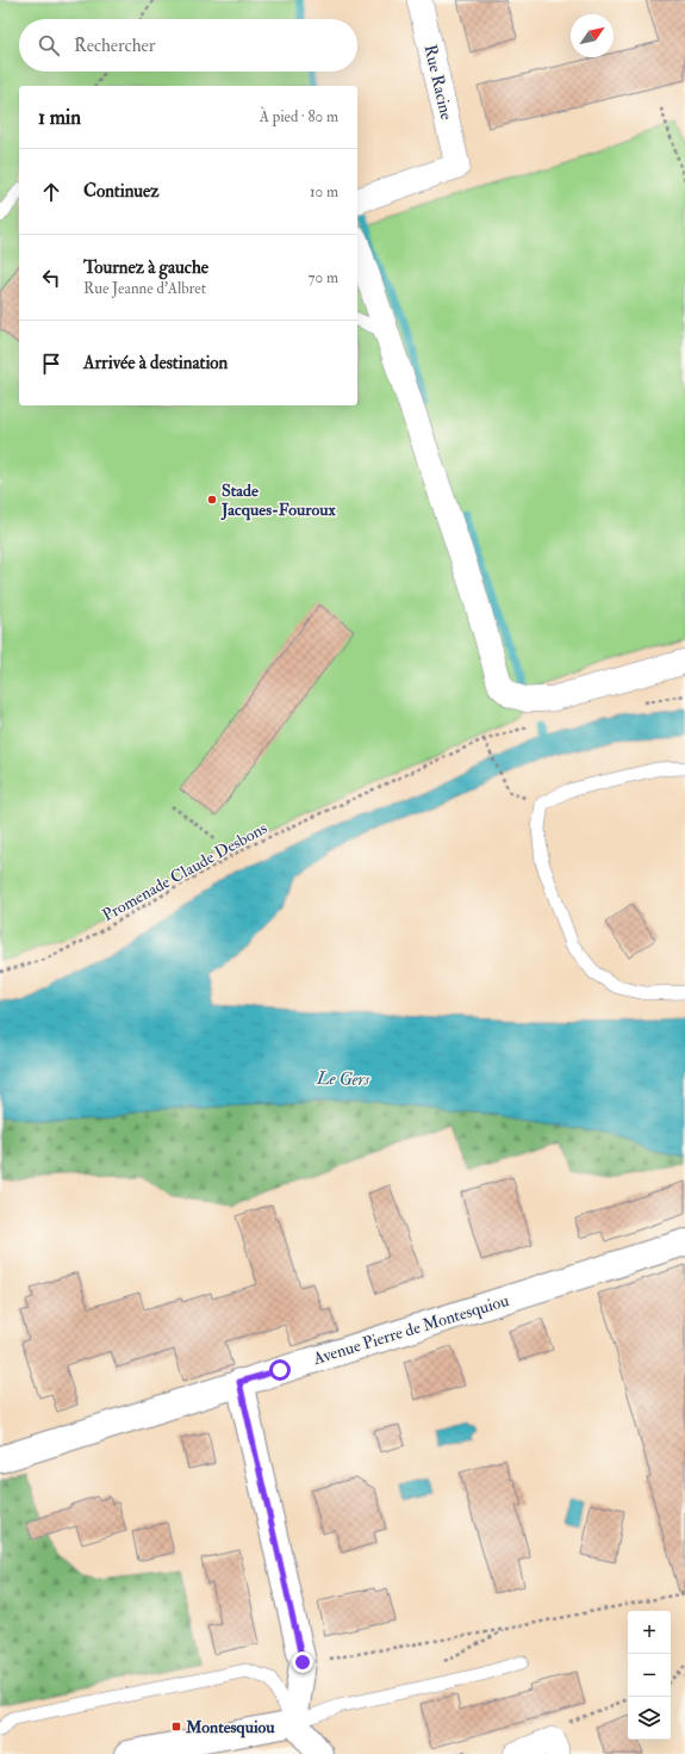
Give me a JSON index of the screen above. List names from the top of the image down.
{
  "streets": {
    "street": ["Rue Racine", "Avenue Pierre de Montesquiou"],
    "path": ["Promenade Claude Desbons"]
  },
  "water": ["Le Gers"],
  "places": {
    "other": ["Stade Jacques-Fouroux"],
    "transit": ["Montesquiou"]
  },
  "north": "top right",
  "page": {
    "search": "Rechercher",
    "heading": ["1 min", "À pied · 80 m"],
    "list": [
      ["Continuez", "10 m"],
      ["Tournez à gauche", "Rue Jeanne d'Albret", "70 m"],
      "Arrivée à destination"
    ],
    "map_buttons": ["+", "−"]
  }
}
